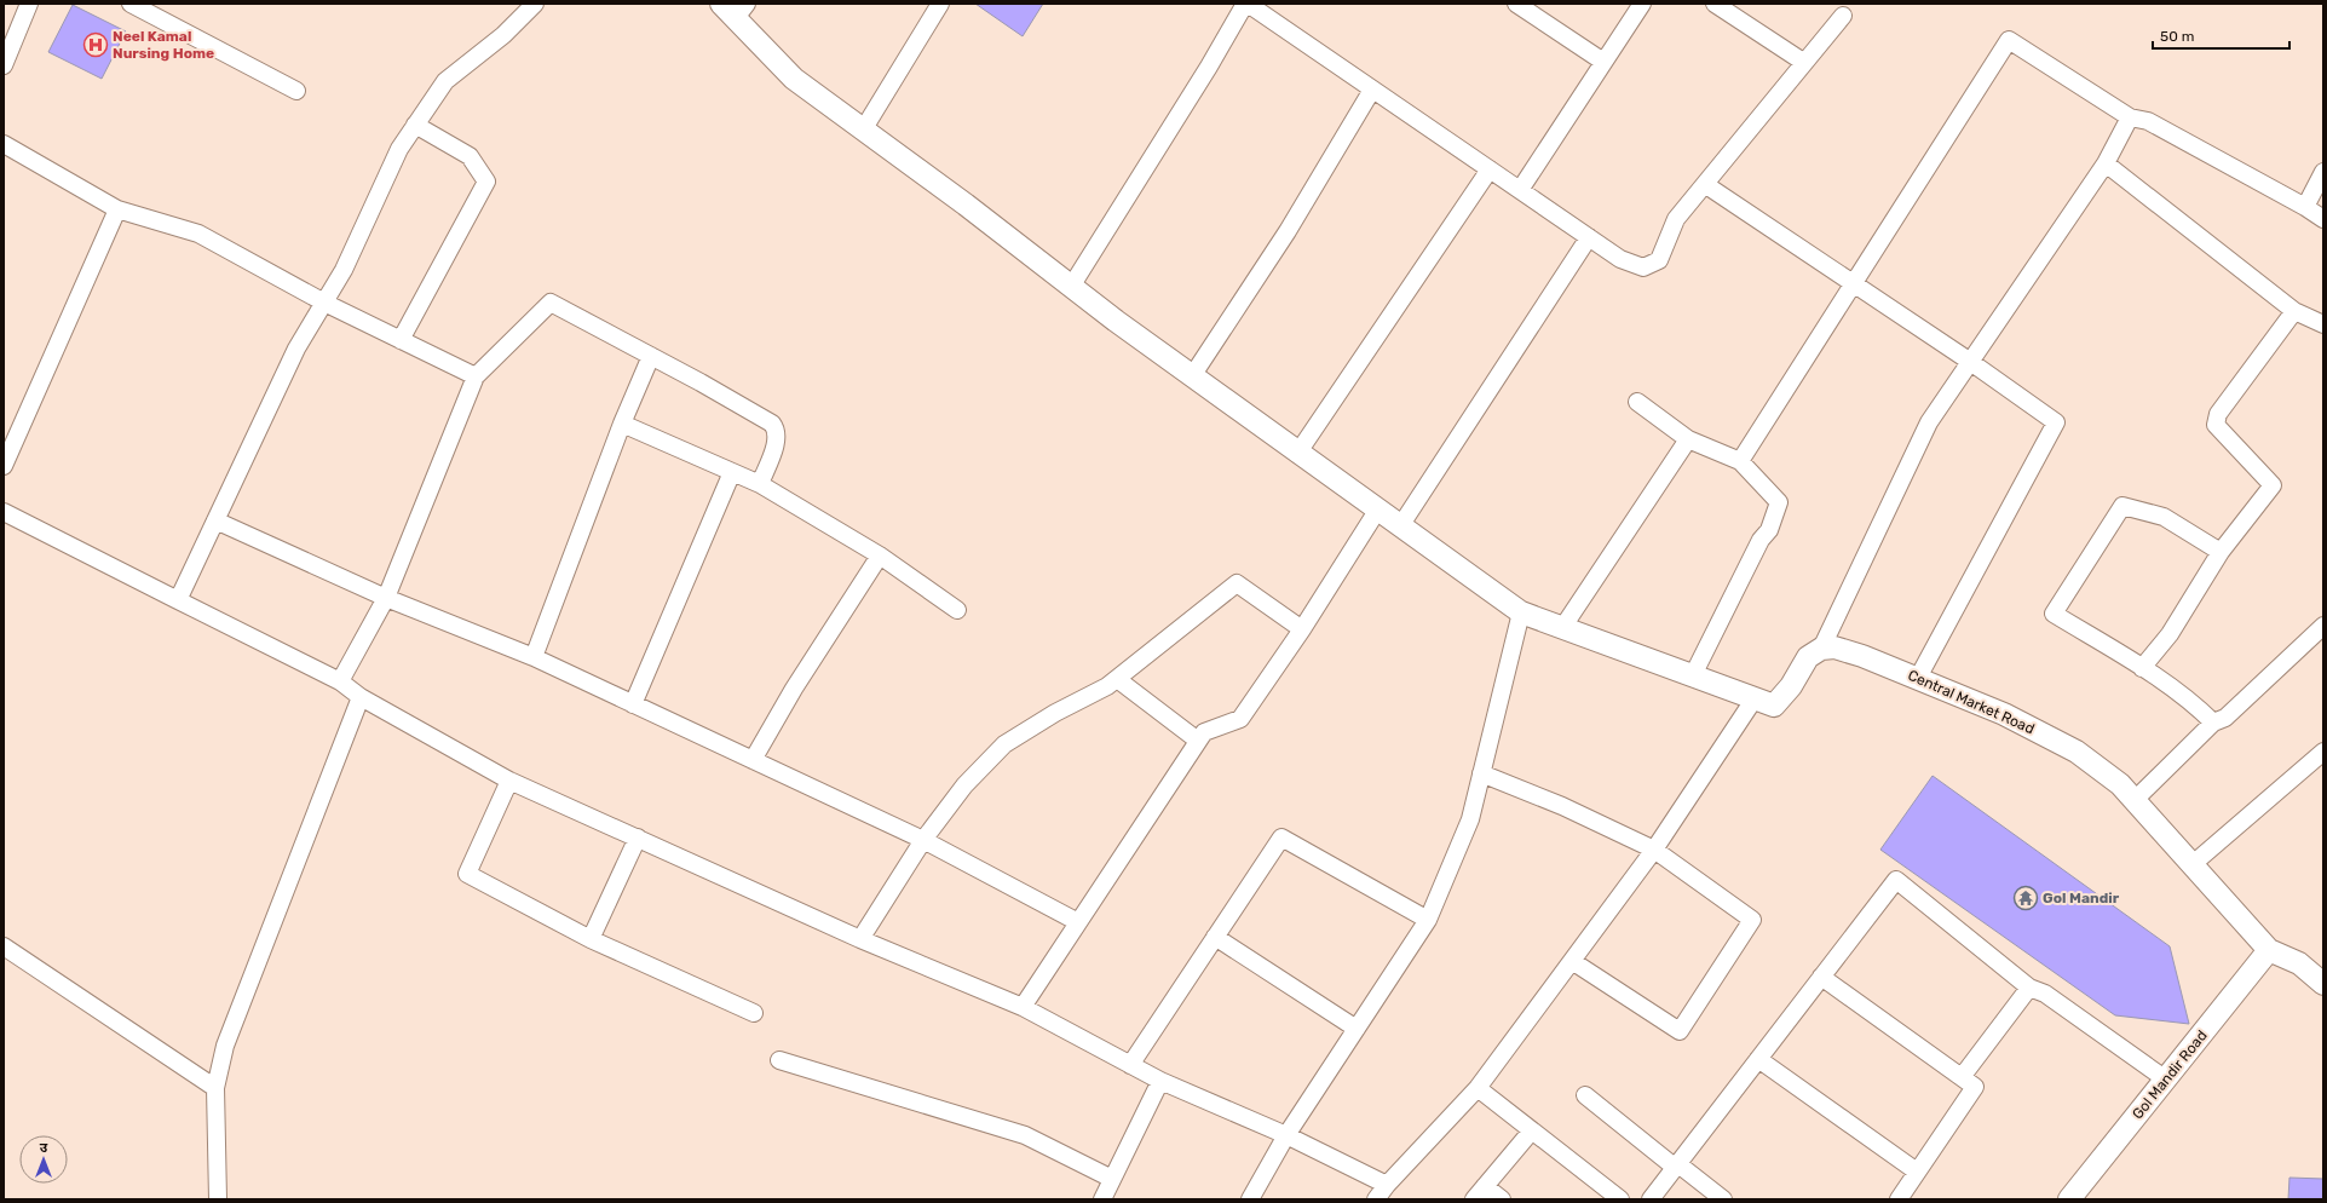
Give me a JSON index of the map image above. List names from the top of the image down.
{
  "streets": {
    "street": ["Central Market Road", "Gol Mandir Road"]
  },
  "crossings": [
    ["Central Market Road", "Gol Mandir Road"]
  ],
  "places": {
    "hospital": ["Neel Kamal Nursing Home"],
    "temple": ["Gol Mandir"]
  },
  "scale_bar": "50 m",
  "north": "top"
}
